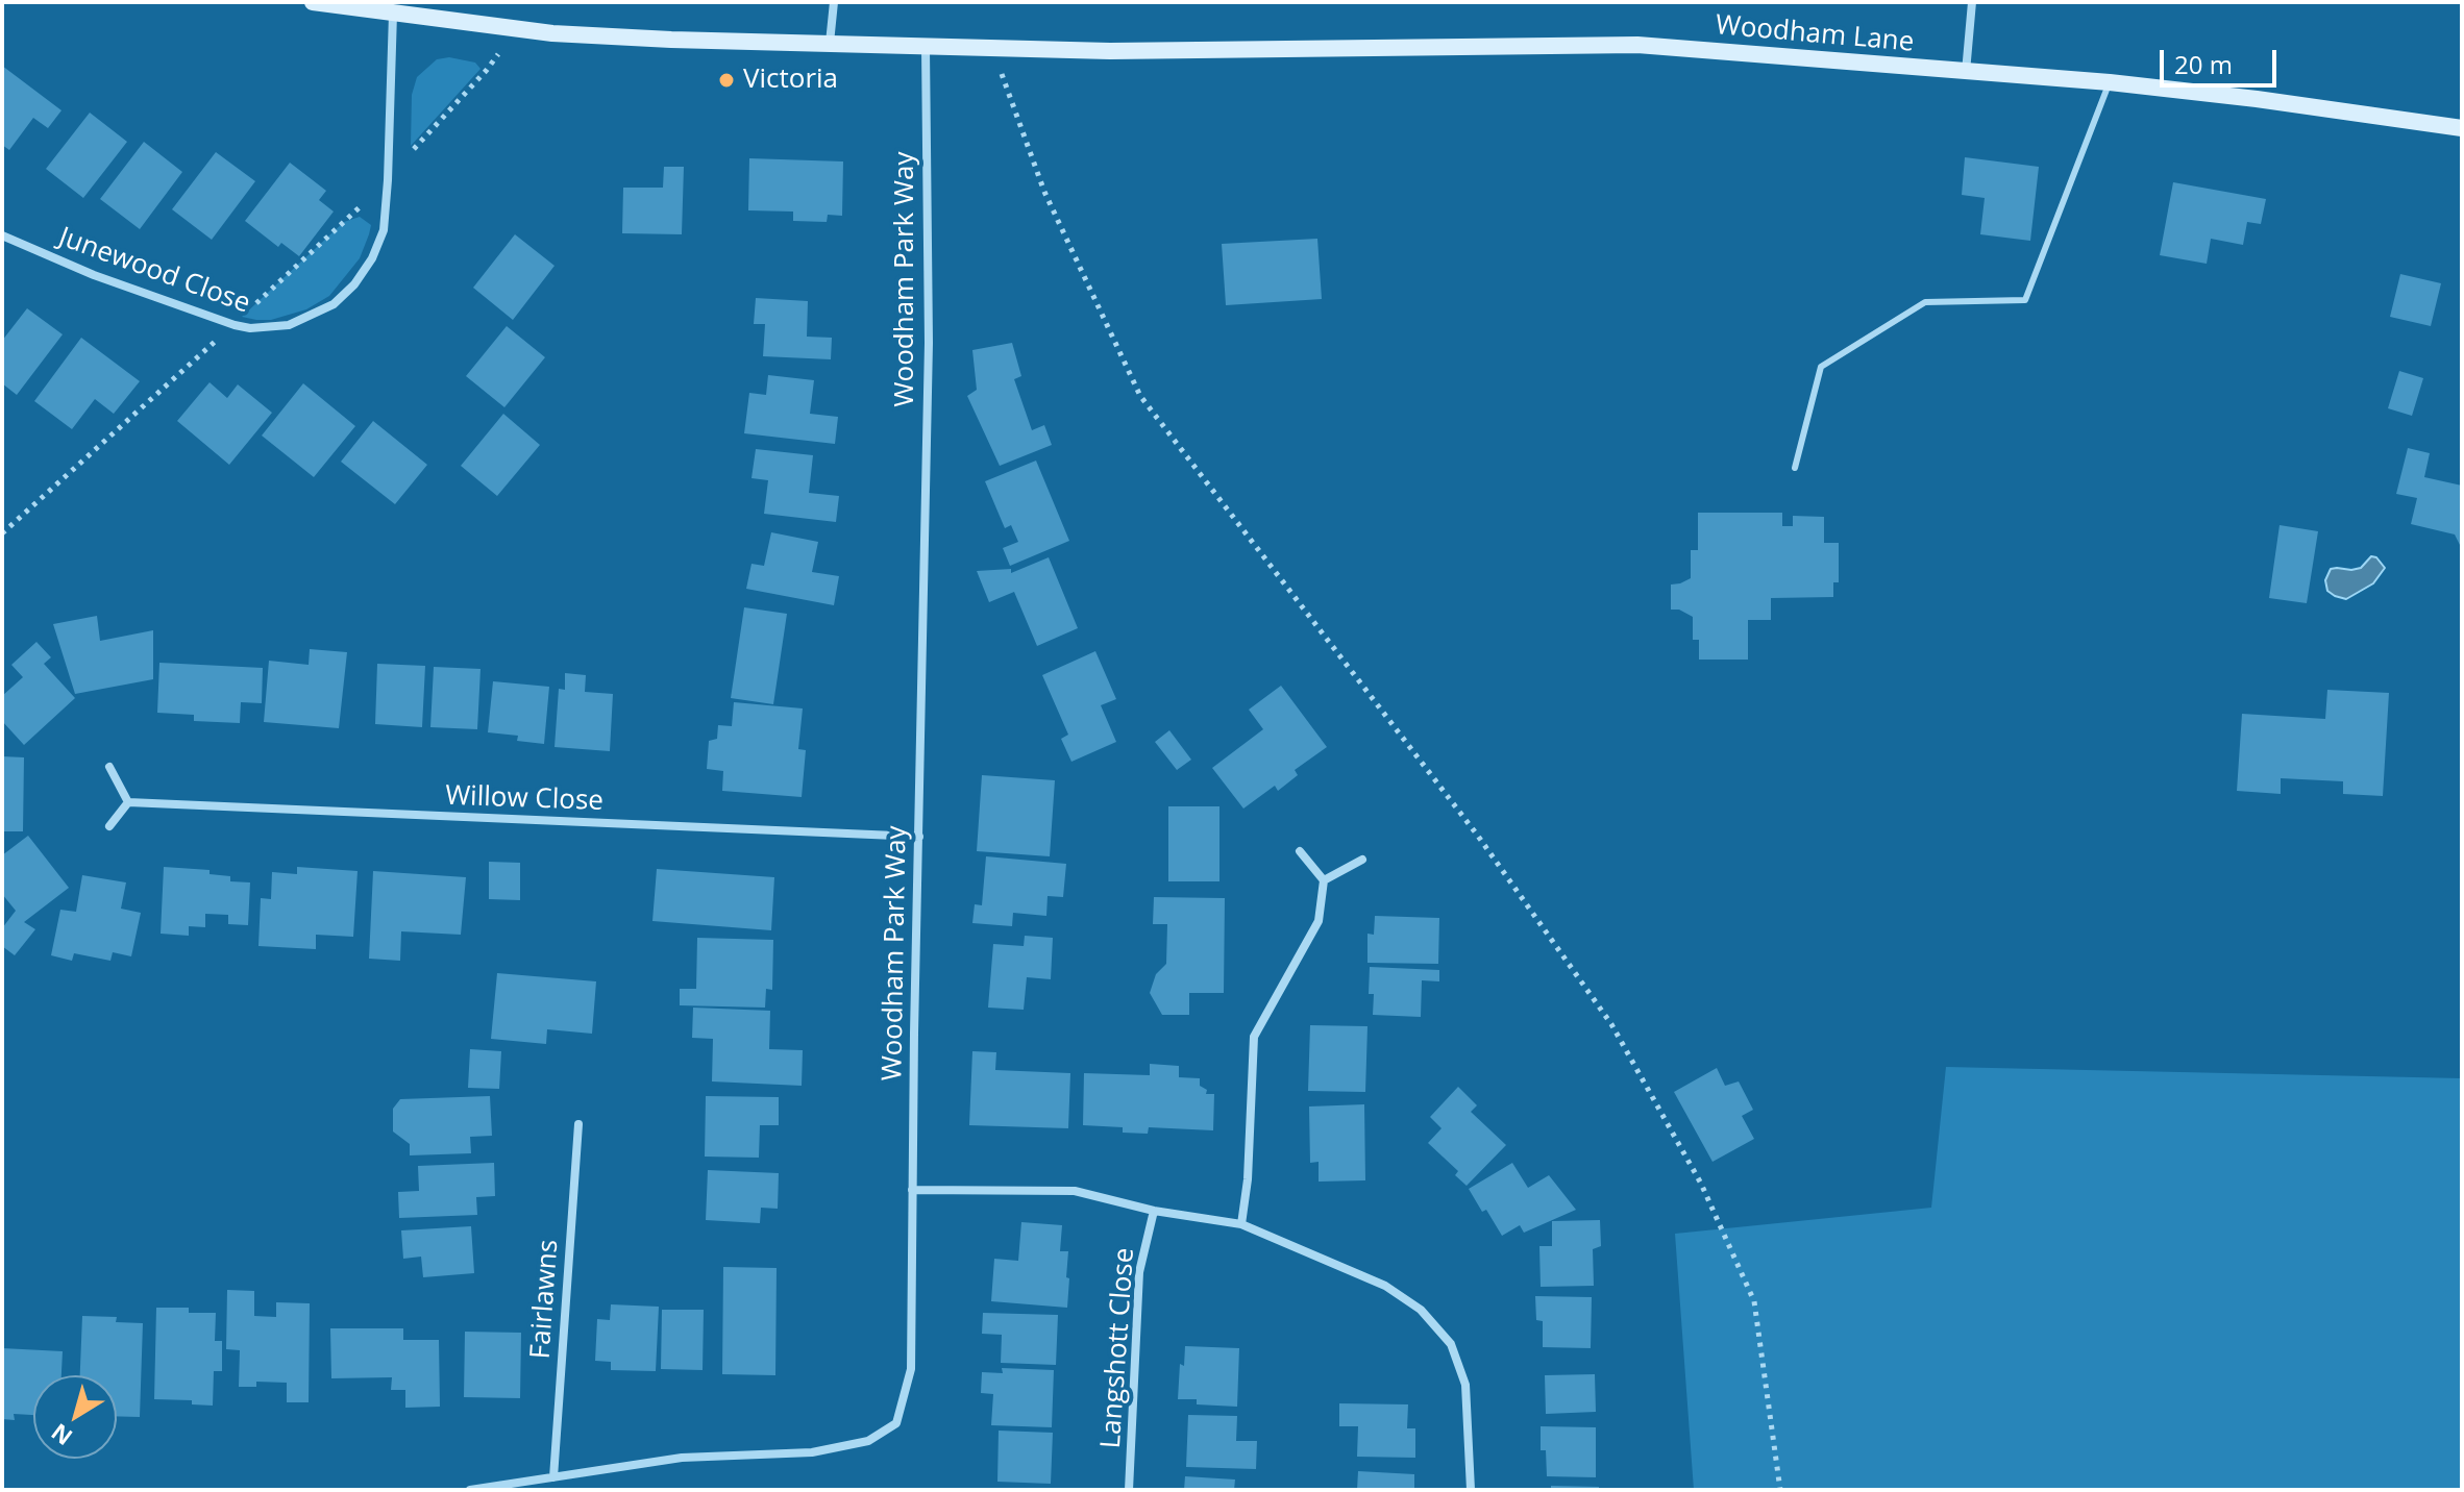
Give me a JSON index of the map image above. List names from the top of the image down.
{
  "streets": {
    "main road": ["Woodham Lane"],
    "street": [
      "Junewood Close",
      "Woodham Park Way",
      "Willow Close",
      "Fairlawns",
      "Langshott Close"
    ]
  },
  "crossings": [
    ["Woodham Lane", "Junewood Close"],
    ["Woodham Lane", "Woodham Park Way"],
    ["Woodham Park Way", "Willow Close"],
    ["Woodham Park Way", "Fairlawns"],
    ["Woodham Park Way", "Langshott Close"]
  ],
  "places": ["Victoria"],
  "scale_bar": "20 m",
  "north": "bottom left"
}
